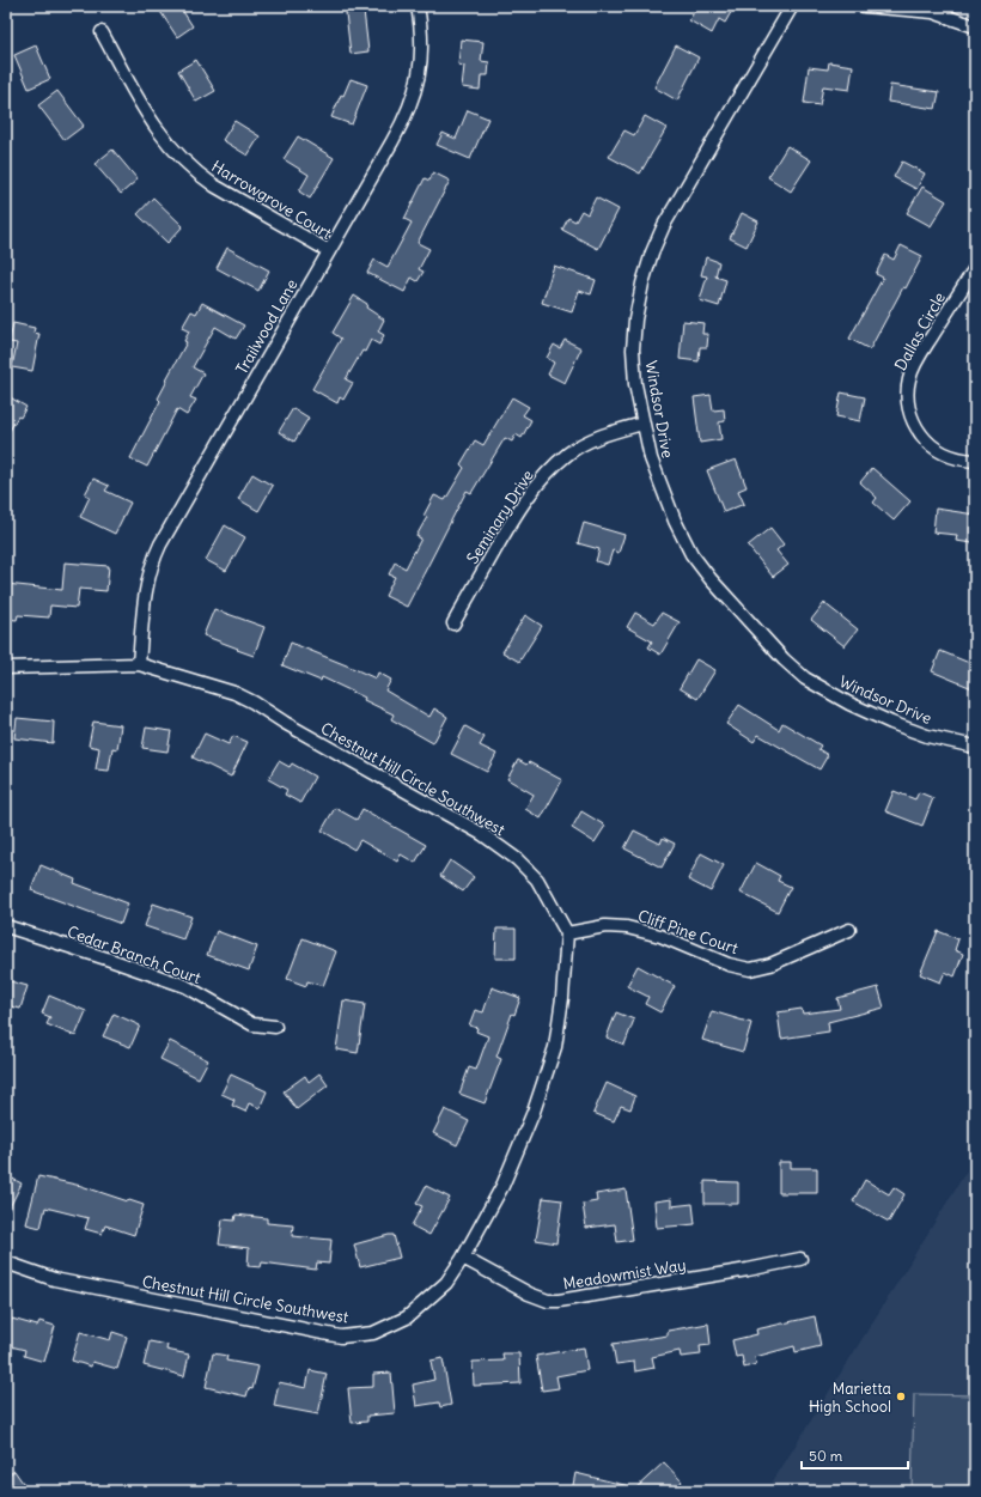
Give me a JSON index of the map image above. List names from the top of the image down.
{
  "streets": {
    "street": [
      "Harrowgrove Court",
      "Trailwood Lane",
      "Dallas Circle",
      "Windsor Drive",
      "Seminary Drive",
      "Chestnut Hill Circle Southwest",
      "Cliff Pine Court",
      "Cedar Branch Court",
      "Meadowmist Way"
    ]
  },
  "crossings": [
    ["Harrowgrove Court", "Trailwood Lane"],
    ["Trailwood Lane", "Chestnut Hill Circle Southwest"],
    ["Windsor Drive", "Seminary Drive"],
    ["Chestnut Hill Circle Southwest", "Cliff Pine Court"],
    ["Chestnut Hill Circle Southwest", "Meadowmist Way"]
  ],
  "places": ["Marietta High School"],
  "scale_bar": "50 m"
}
